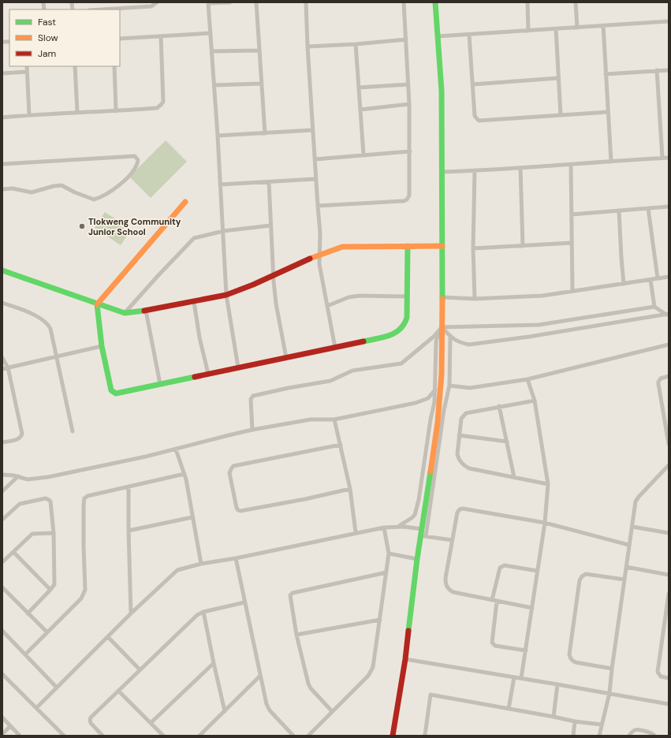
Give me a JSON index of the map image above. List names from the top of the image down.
{
  "places": ["Tlokweng Community Junior School"],
  "legend": ["Fast", "Slow", "Jam"]
}
